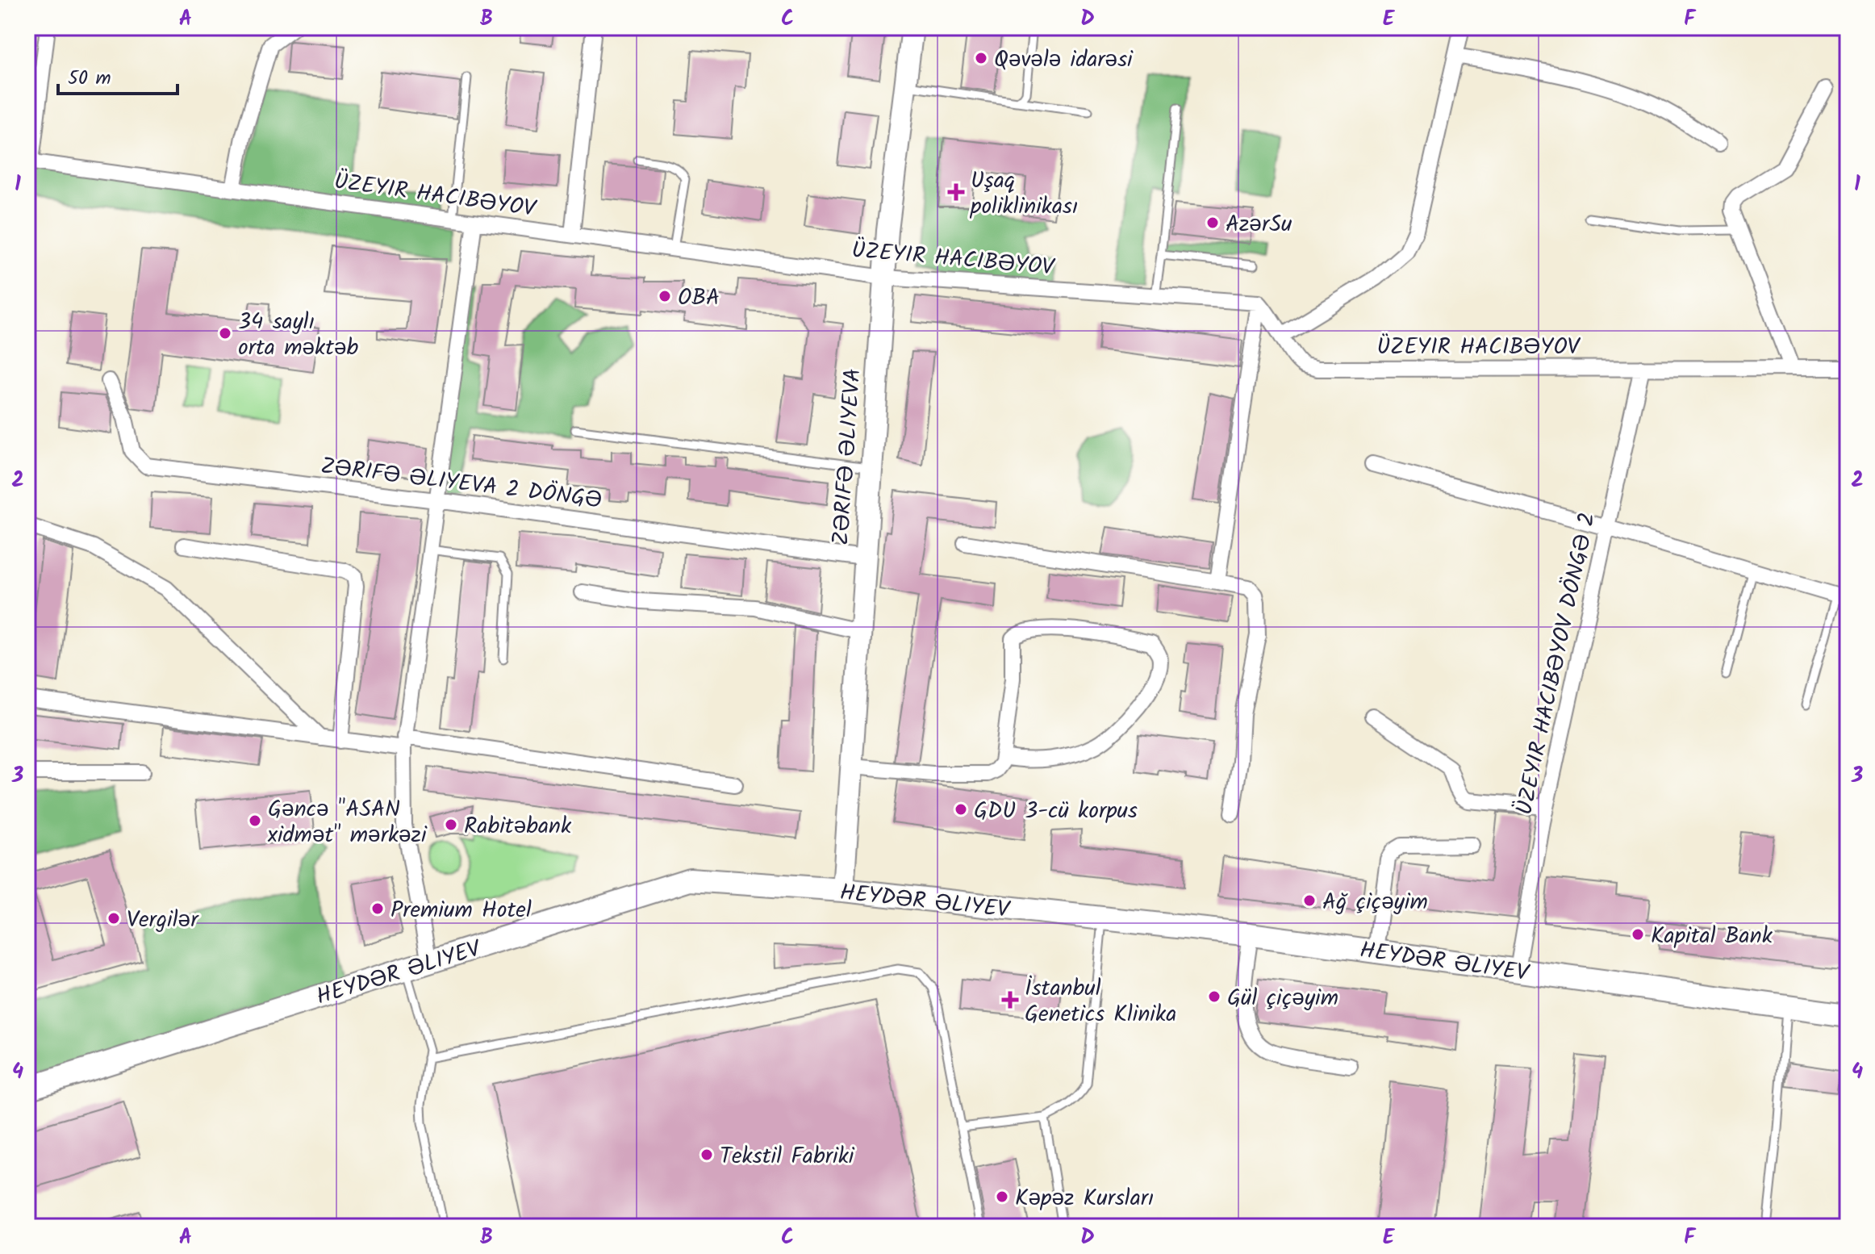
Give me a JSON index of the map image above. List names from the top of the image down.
{
  "streets": {
    "main road": ["HEYDƏR ƏLIYEV"],
    "street": ["ZƏRIFƏ ƏLIYEVA", "ZƏRIFƏ ƏLIYEVA 2 DÖNGƏ"]
  },
  "crossings": [
    ["ZƏRIFƏ ƏLIYEVA", "ZƏRIFƏ ƏLIYEVA 2 DÖNGƏ"],
    ["ZƏRIFƏ ƏLIYEVA", "HEYDƏR ƏLIYEV"]
  ],
  "places": {
    "other": [
      "Qəvələ idarəsi",
      "AzərSu",
      "OBA",
      "34 saylı orta məktəb",
      "GDU 3-cü korpus",
      "Gəncə \"ASAN xidmət\" mərkəzi",
      "Rabitəbank",
      "Ağ çiçəyim",
      "Premium Hotel",
      "Vergilər",
      "Kapital Bank",
      "Gül çiçəyim",
      "Tekstil Fabriki",
      "Kəpəz Kursları"
    ],
    "health": ["Uşaq poliklinikası", "İstanbul Genetics Klinika"]
  },
  "scale_bar": "50 m",
  "grid": {
    "columns": [
      "A",
      "B",
      "C",
      "D",
      "E",
      "F"
    ],
    "rows": [
      "1",
      "2",
      "3",
      "4"
    ]
  }
}
